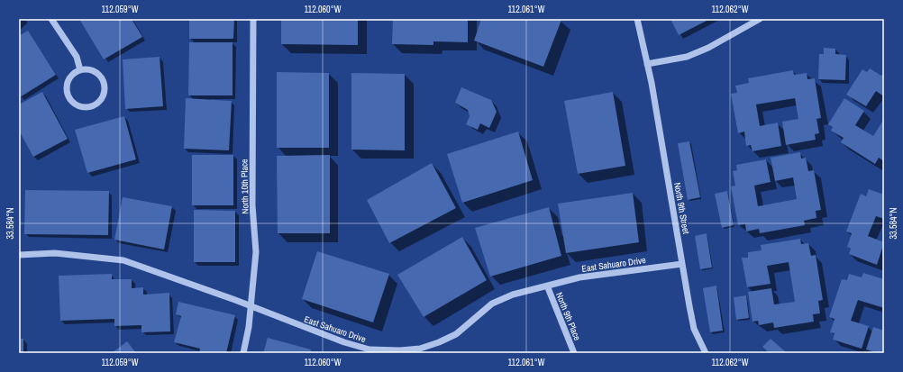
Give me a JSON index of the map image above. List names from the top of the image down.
{
  "streets": {
    "street": [
      "North 10th Place",
      "North 9th Street",
      "East Sahuaro Drive",
      "North 9th Place"
    ]
  },
  "crossings": [
    ["North 10th Place", "East Sahuaro Drive"],
    ["North 9th Street", "East Sahuaro Drive"],
    ["East Sahuaro Drive", "North 9th Place"]
  ],
  "coordinates": [
    "112.059°W",
    "112.060°W",
    "112.061°W",
    "112.062°W",
    "33.584°N"
  ]
}
